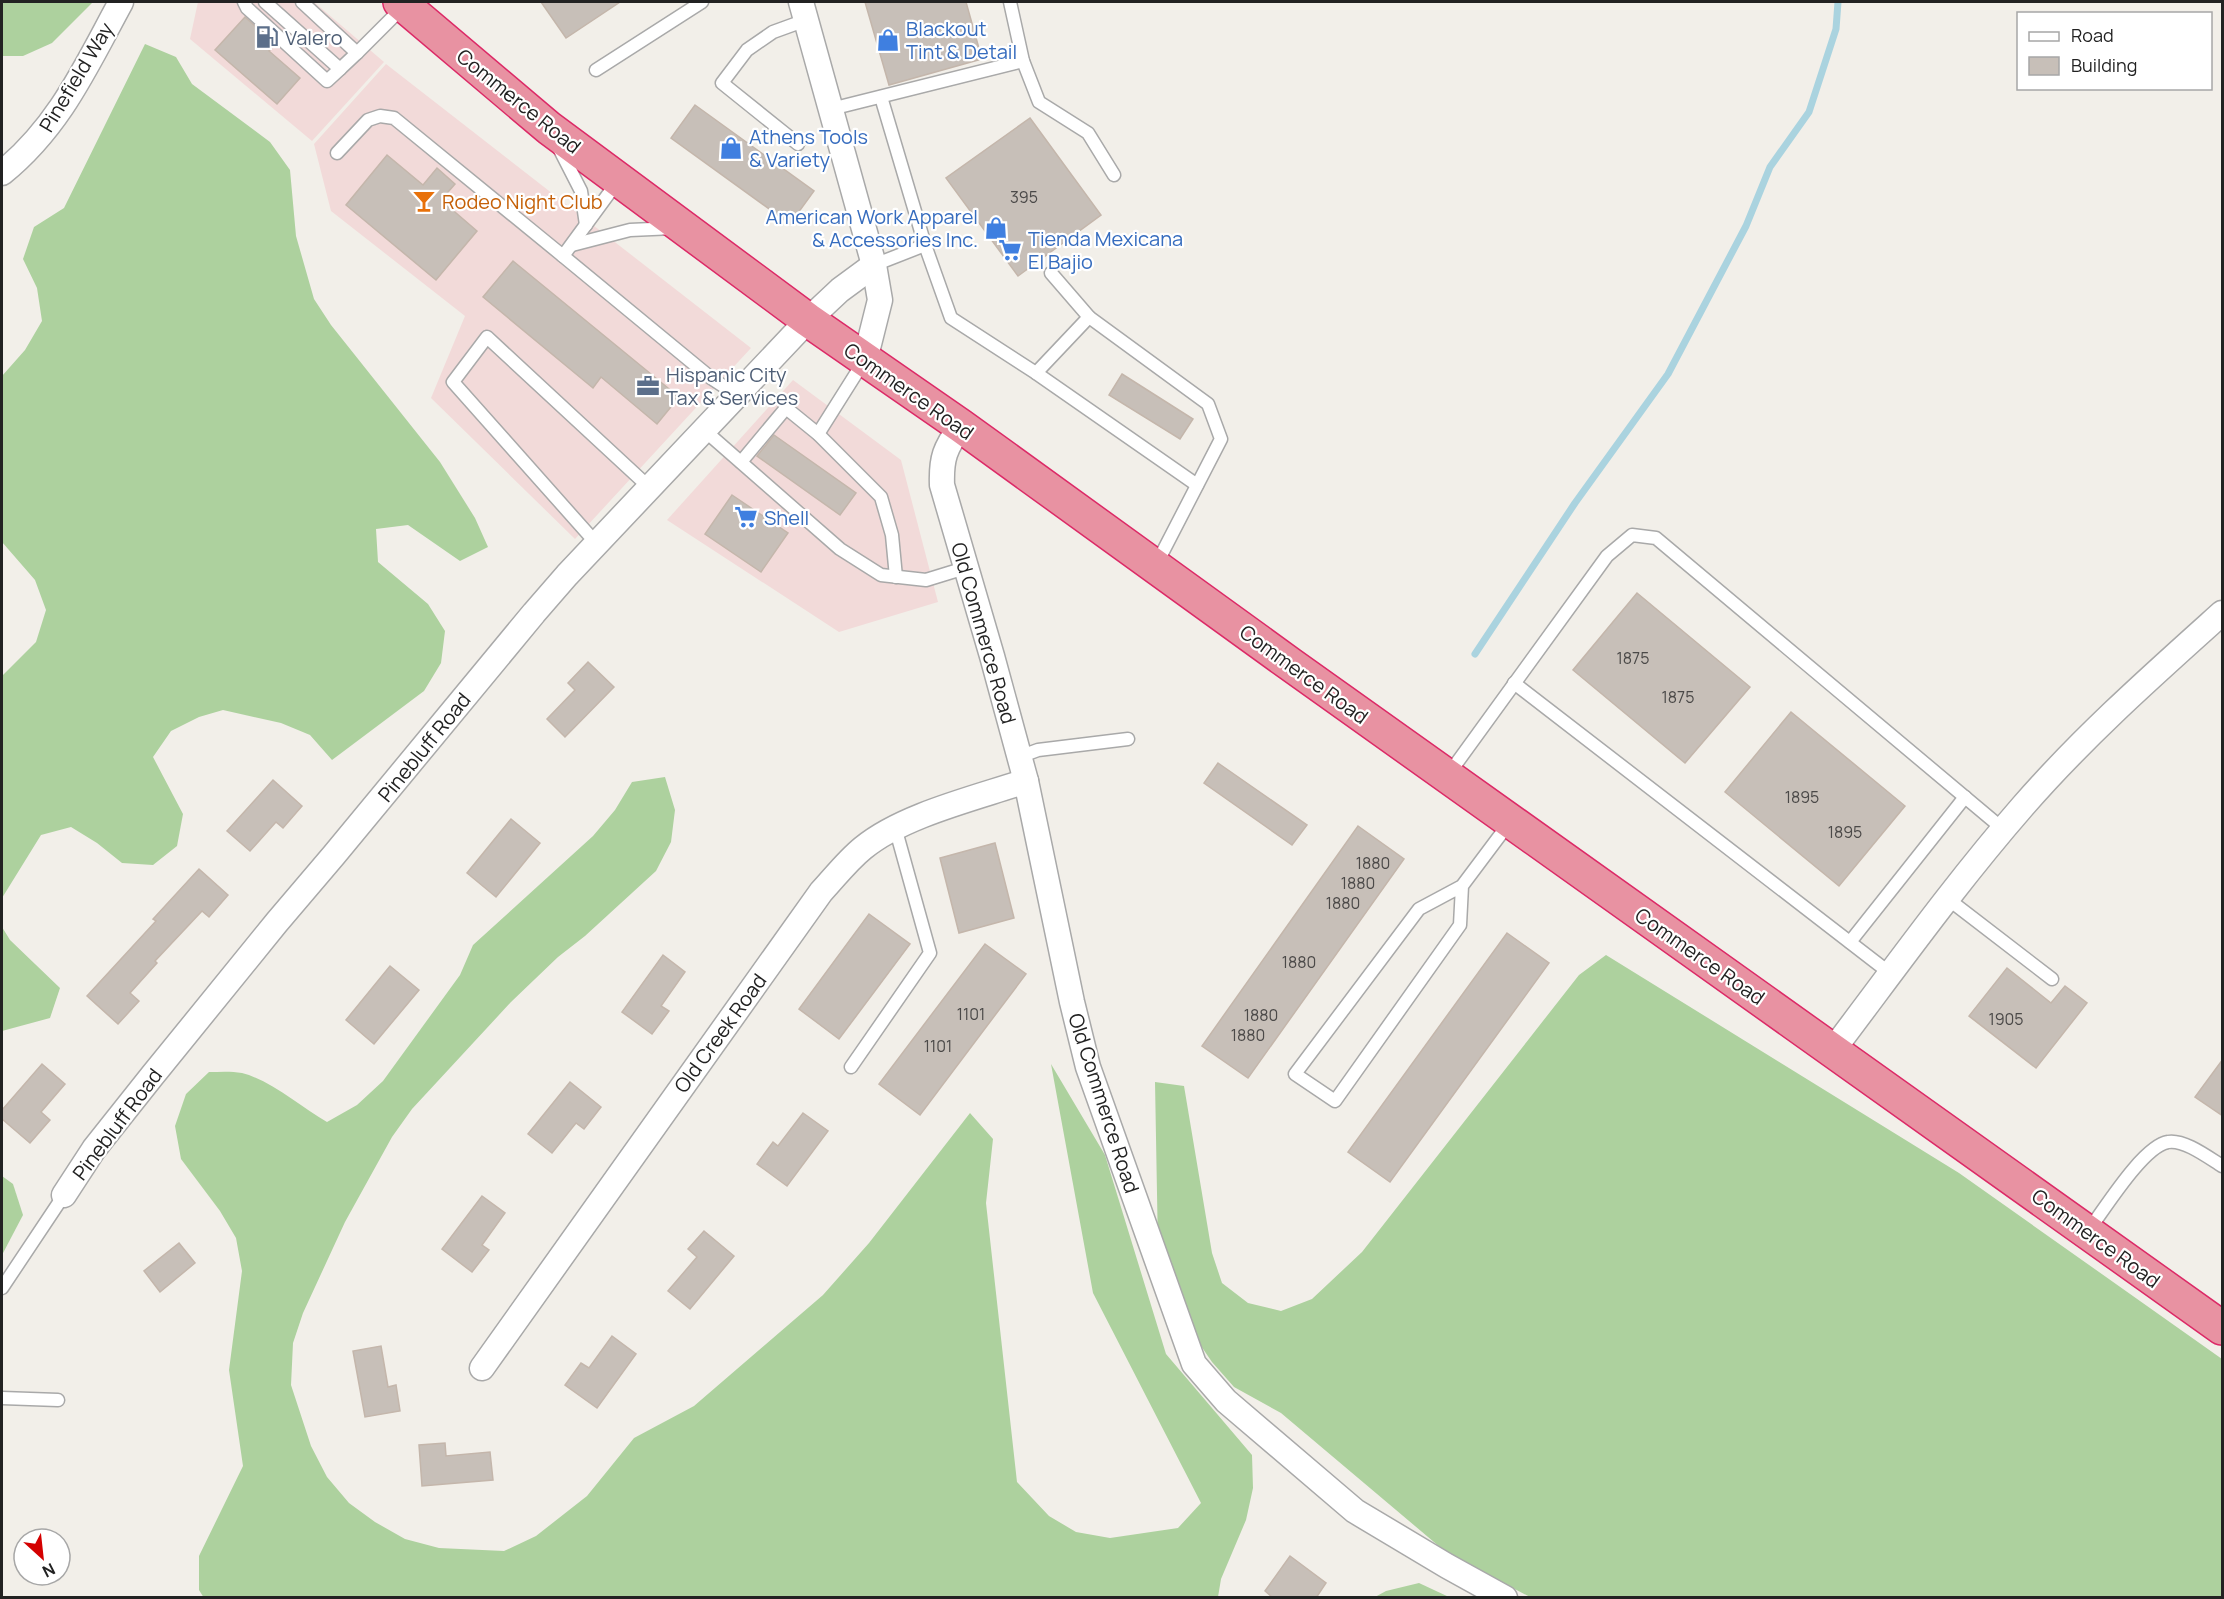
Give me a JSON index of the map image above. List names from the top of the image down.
{
  "streets": {
    "highway": ["Commerce Road"],
    "street": [
      "Pinefield Way",
      "Old Commerce Road",
      "Pinebluff Road",
      "Old Creek Road"
    ]
  },
  "crossings": [
    ["Commerce Road", "Old Commerce Road"],
    ["Commerce Road", "Pinebluff Road"],
    ["Old Commerce Road", "Old Creek Road"]
  ],
  "places": {
    "fuel station": ["Valero"],
    "shop": ["Blackout Tint & Detail", "Athens Tools & Variety", "American Work Apparel & Accessories Inc."],
    "bar": ["Rodeo Night Club"],
    "supermarket": ["Tienda Mexicana El Bajio", "Shell"],
    "office": ["Hispanic City Tax & Services"]
  },
  "house_numbers": [
    "395",
    "1875",
    "1875",
    "1895",
    "1895",
    "1880",
    "1880",
    "1880",
    "1880",
    "1101",
    "1880",
    "1905",
    "1880",
    "1101"
  ],
  "legend": ["Road", "Building"],
  "north": "bottom right"
}
